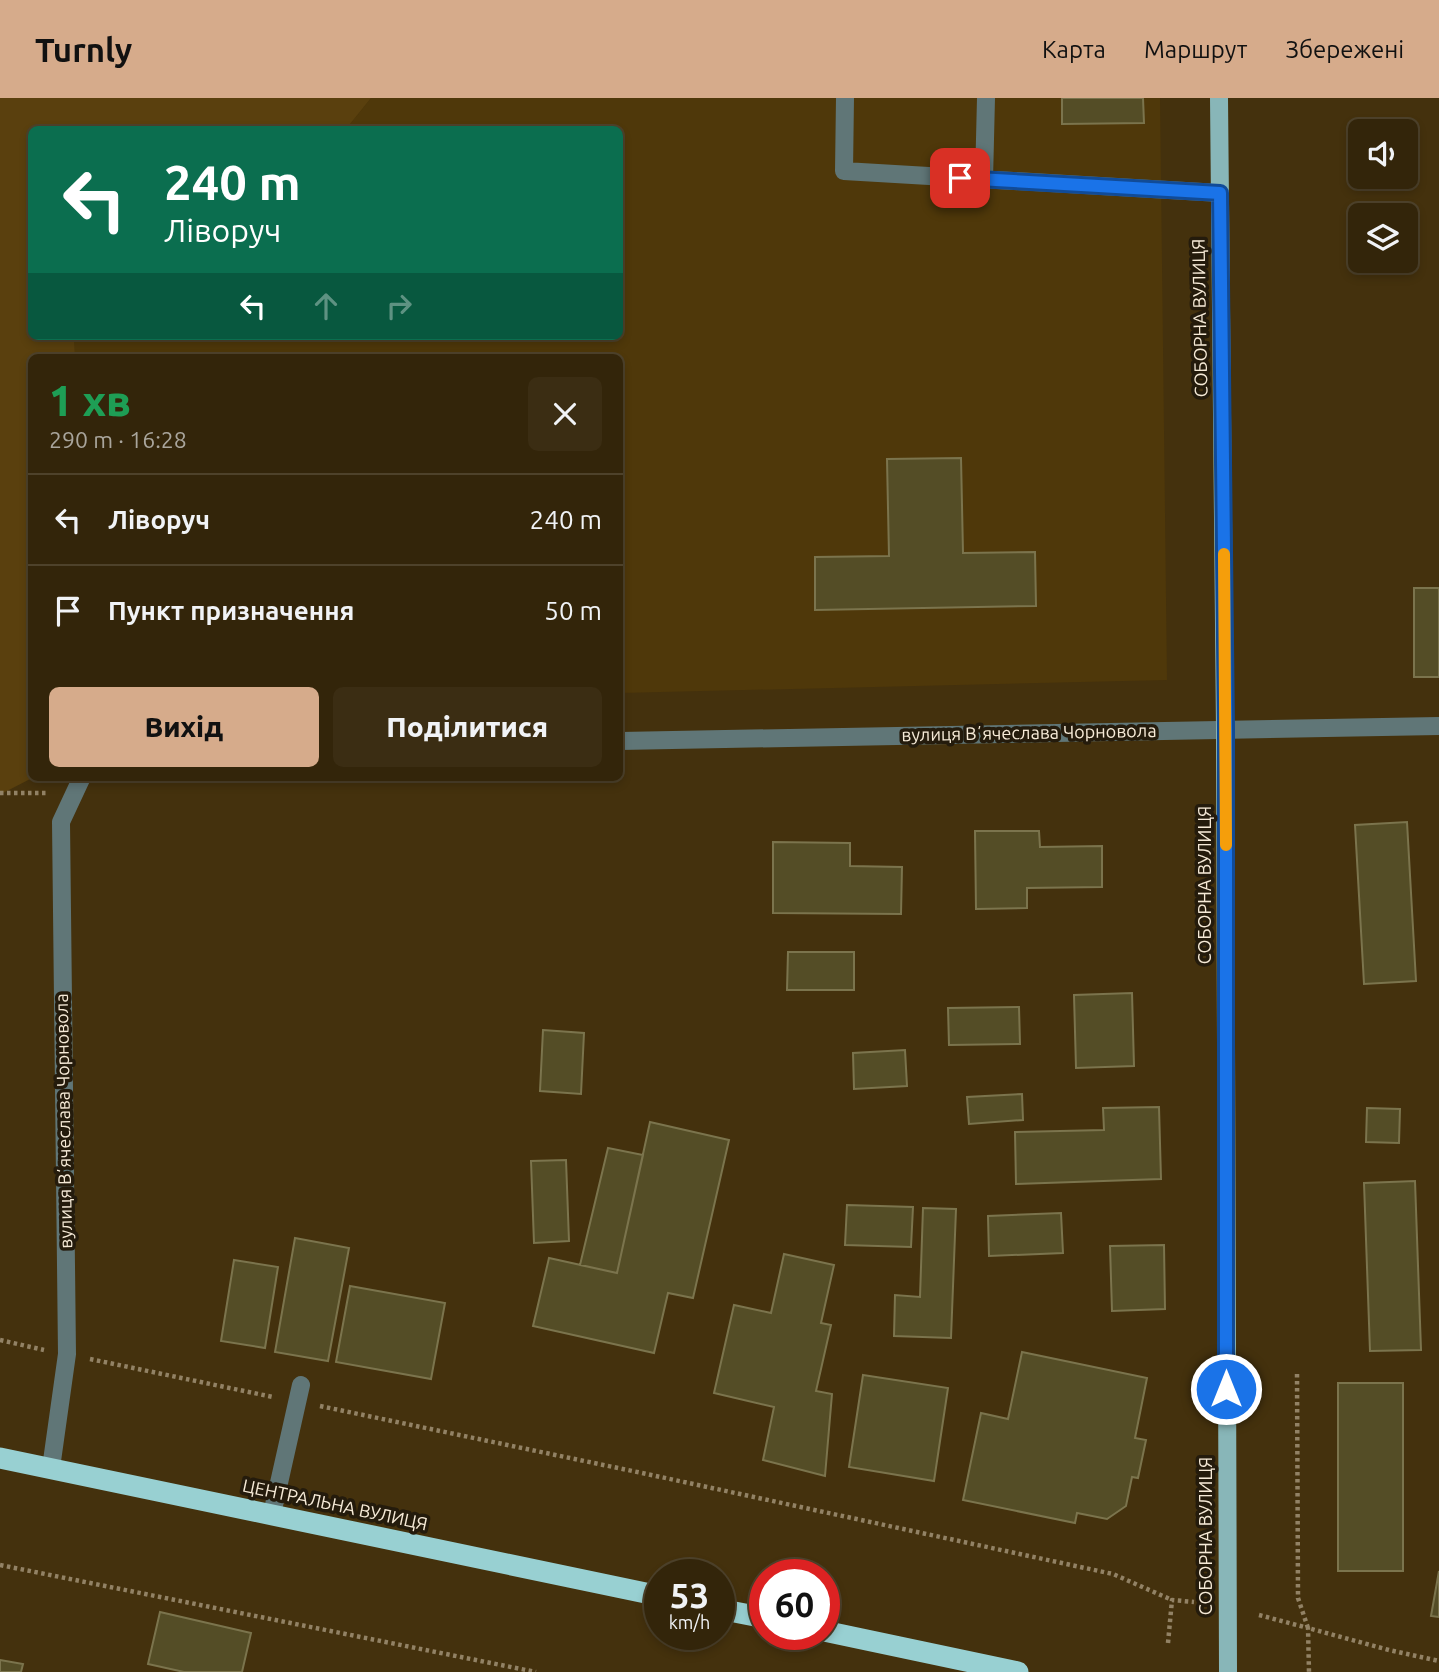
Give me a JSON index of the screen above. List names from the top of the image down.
{
  "streets": {
    "highway": ["ЦЕНТРАЛЬНА ВУЛИЦЯ"],
    "main road": ["СОБОРНА ВУЛИЦЯ"],
    "street": ["вулиця Вʼячеслава Чорновола"]
  },
  "crossings": [
    ["СОБОРНА ВУЛИЦЯ", "вулиця Вʼячеслава Чорновола"],
    ["вулиця Вʼячеслава Чорновола", "ЦЕНТРАЛЬНА ВУЛИЦЯ"]
  ],
  "page": {
    "header": "Turnly",
    "nav": ["Карта", "Маршрут", "Збережені"],
    "turn": ["240 m", "Ліворуч"],
    "heading": ["1 хв", "290 m · 16:28"],
    "list": [
      {
        "name": "Ліворуч",
        "value": "240 m"
      },
      {
        "name": "Пункт призначення",
        "value": "50 m"
      }
    ],
    "buttons": ["Вихід", "Поділитися"],
    "speed": "53 km/h",
    "limit": "60"
  }
}
